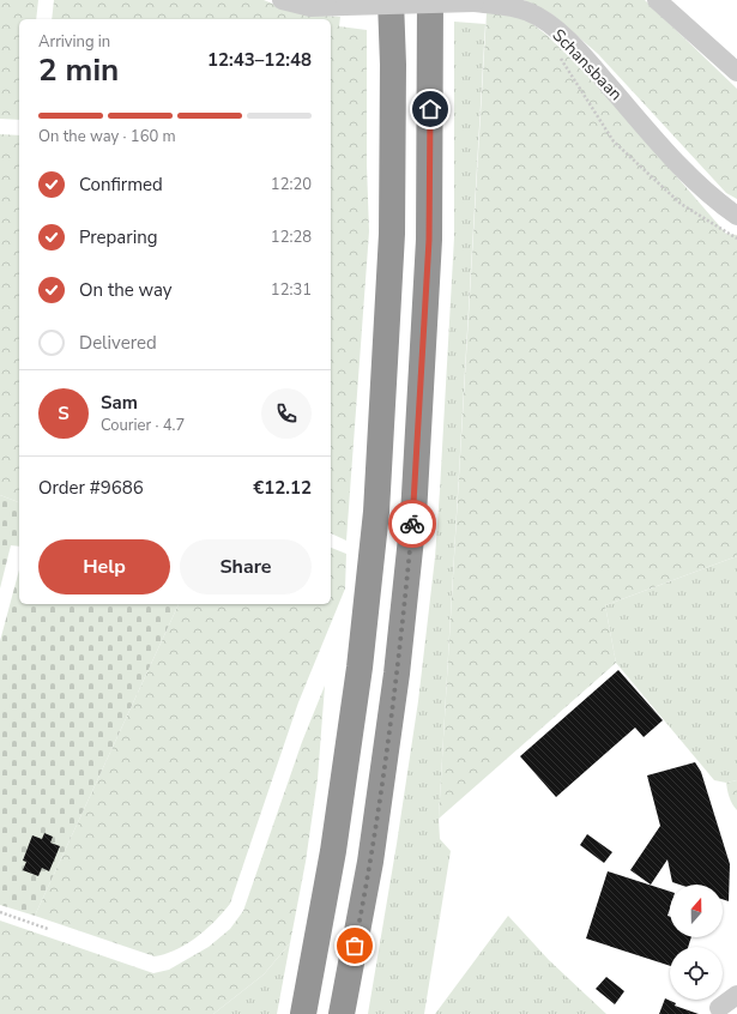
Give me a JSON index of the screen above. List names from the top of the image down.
{
  "streets": {
    "street": ["Schansbaan"]
  },
  "north": "top",
  "page": {
    "heading": ["2 min", "Arriving in", "12:43–12:48"],
    "panel": [
      "Sam",
      "Courier · 4.7",
      "Order #9686",
      "€12.12"
    ],
    "bar": "On the way · 160 m",
    "list": [
      ["Confirmed", "12:20"],
      ["Preparing", "12:28"],
      ["On the way", "12:31"],
      "Delivered"
    ],
    "round": "S",
    "buttons": ["Help", "Share"]
  }
}
